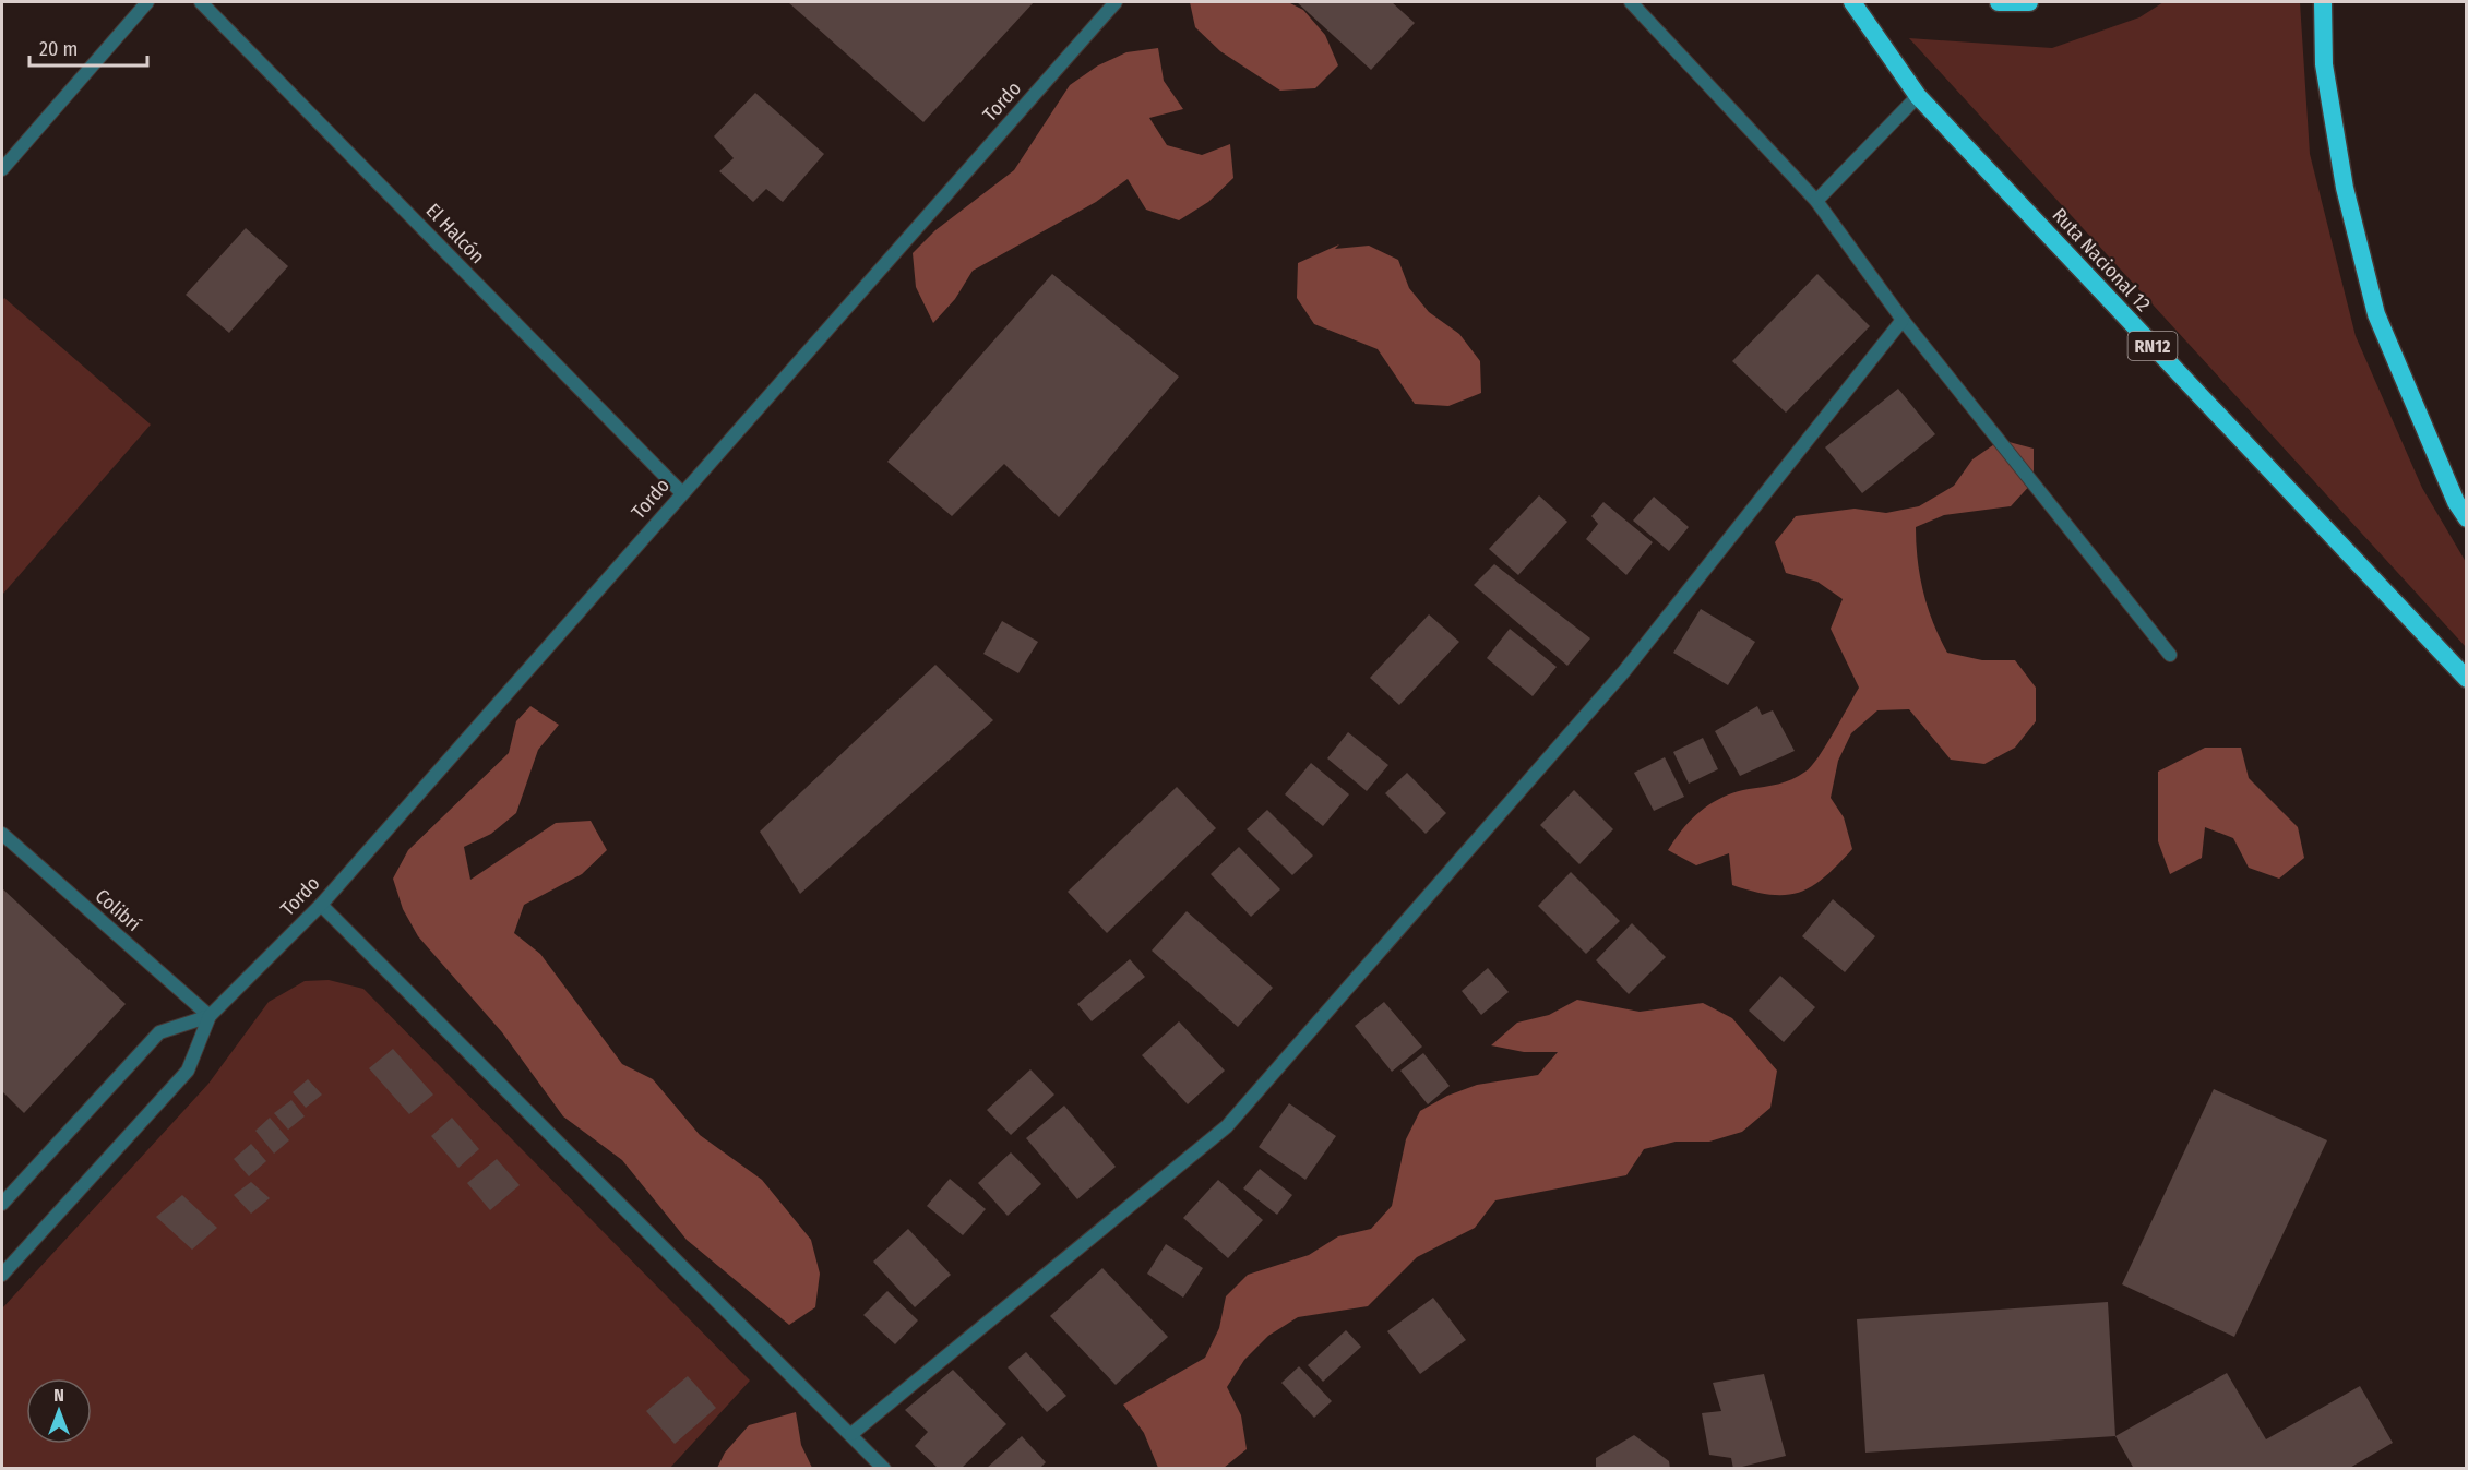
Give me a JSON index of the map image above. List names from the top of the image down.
{
  "streets": {
    "highway": ["Ruta Nacional 12", "RN12"],
    "street": ["Tordo", "El Halcón", "Colibrí"]
  },
  "crossings": [
    ["Tordo", "El Halcón"],
    ["Tordo", "Colibrí"]
  ],
  "scale_bar": "20 m",
  "north": "top"
}
